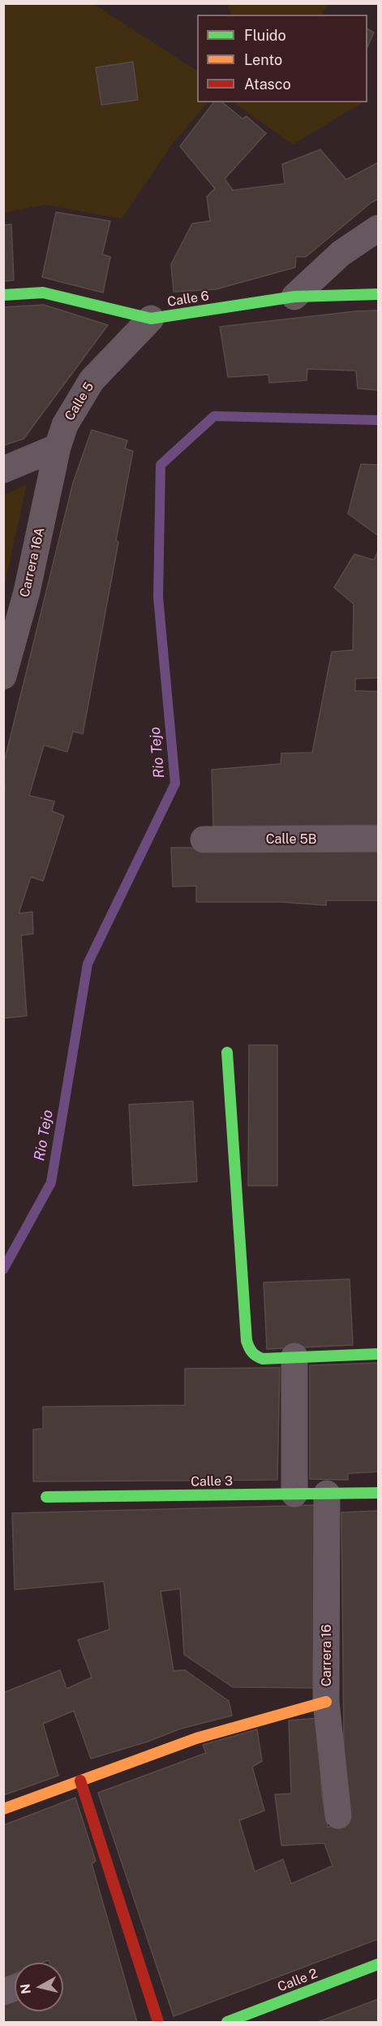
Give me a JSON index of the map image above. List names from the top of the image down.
{
  "streets": {
    "street": [
      "Calle 6",
      "Calle 5",
      "Carrera 16A",
      "Calle 5B",
      "Calle 3",
      "Carrera 16",
      "Calle 2"
    ]
  },
  "crossings": [
    ["Calle 6", "Calle 5"],
    ["Calle 5", "Carrera 16A"],
    ["Calle 3", "Carrera 16"]
  ],
  "water": ["Rio Tejo"],
  "legend": ["Fluido", "Lento", "Atasco"],
  "north": "left"
}
